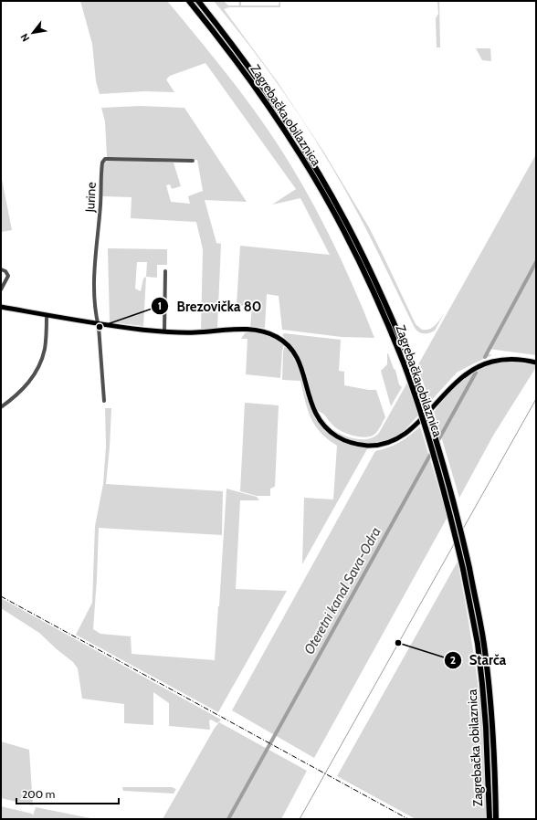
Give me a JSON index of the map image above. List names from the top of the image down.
{
  "streets": {
    "highway": ["Zagrebačka obilaznica"],
    "street": ["Jurine"]
  },
  "water": ["Oteretni kanal Sava-Odra"],
  "places": ["Brezovička 80", "Starča"],
  "scale_bar": "200 m",
  "north": "bottom left"
}
